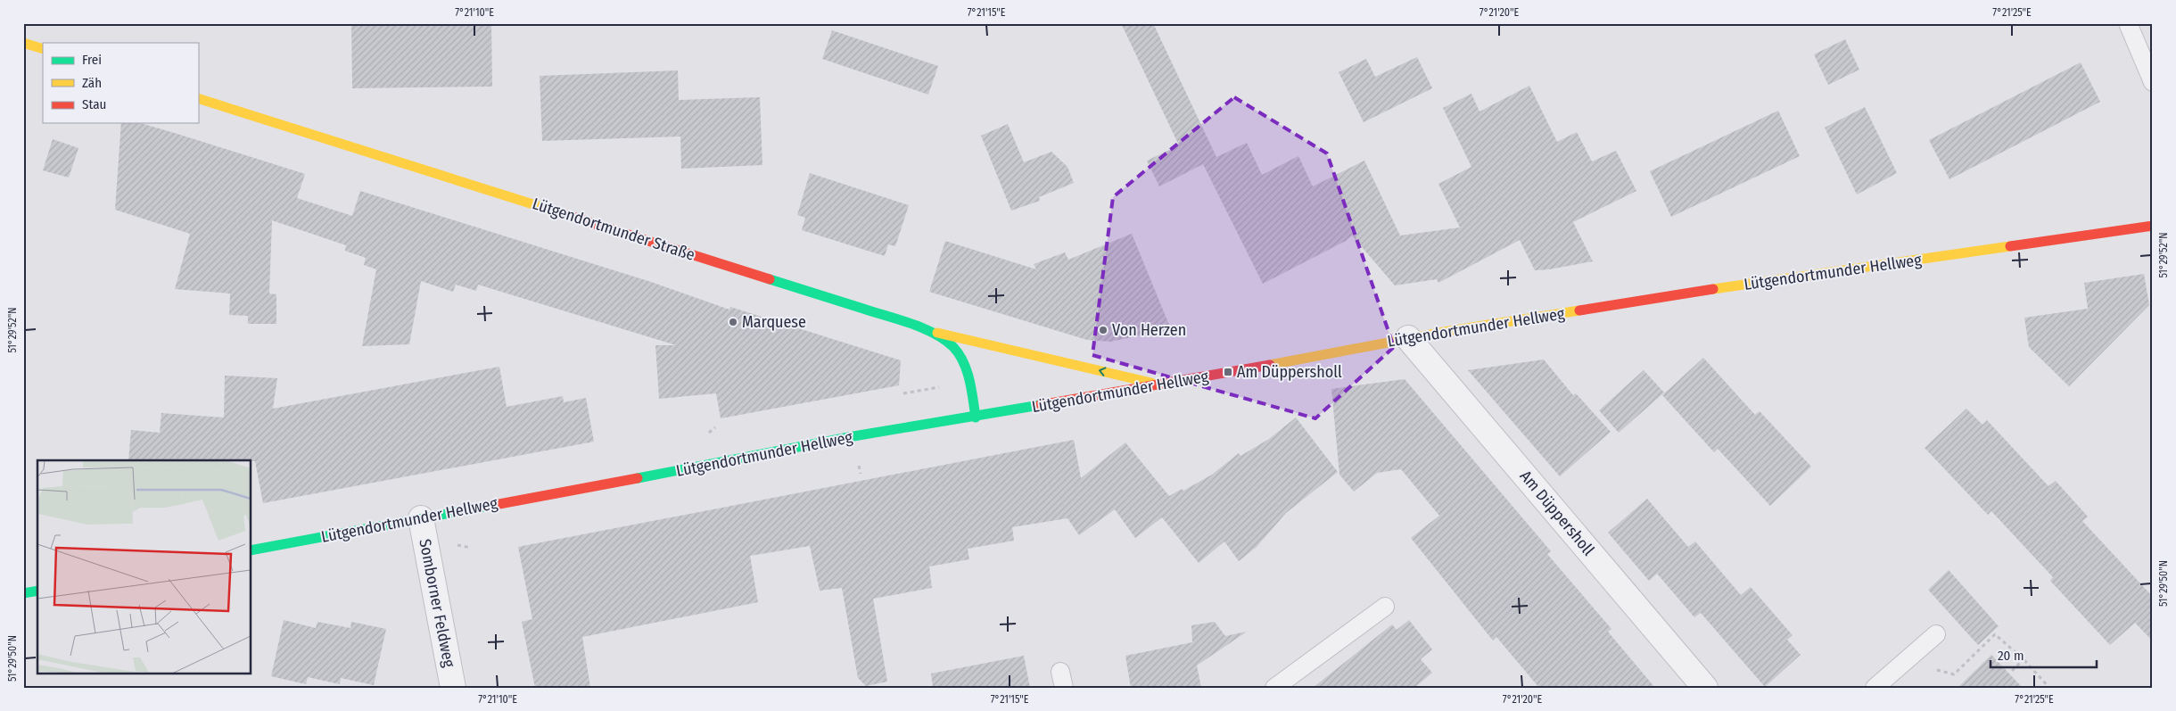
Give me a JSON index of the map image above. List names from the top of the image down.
{
  "streets": {
    "main road": ["Lütgendortmunder Straße", "Lütgendortmunder Hellweg"],
    "street": ["Am Düppersholl", "Somborner Feldweg"]
  },
  "crossings": [
    ["Lütgendortmunder Straße", "Lütgendortmunder Hellweg"],
    ["Lütgendortmunder Hellweg", "Am Düppersholl"],
    ["Lütgendortmunder Hellweg", "Somborner Feldweg"]
  ],
  "places": {
    "other": ["Marquese", "Von Herzen"],
    "transit": ["Am Düppersholl"]
  },
  "legend": ["Frei", "Zäh", "Stau"],
  "scale_bar": "20 m",
  "coordinates": [
    "7°21'10\"E",
    "7°21'15\"E",
    "7°21'20\"E",
    "7°21'25\"E",
    "51°29'52\"N",
    "51°29'50\"N"
  ]
}
